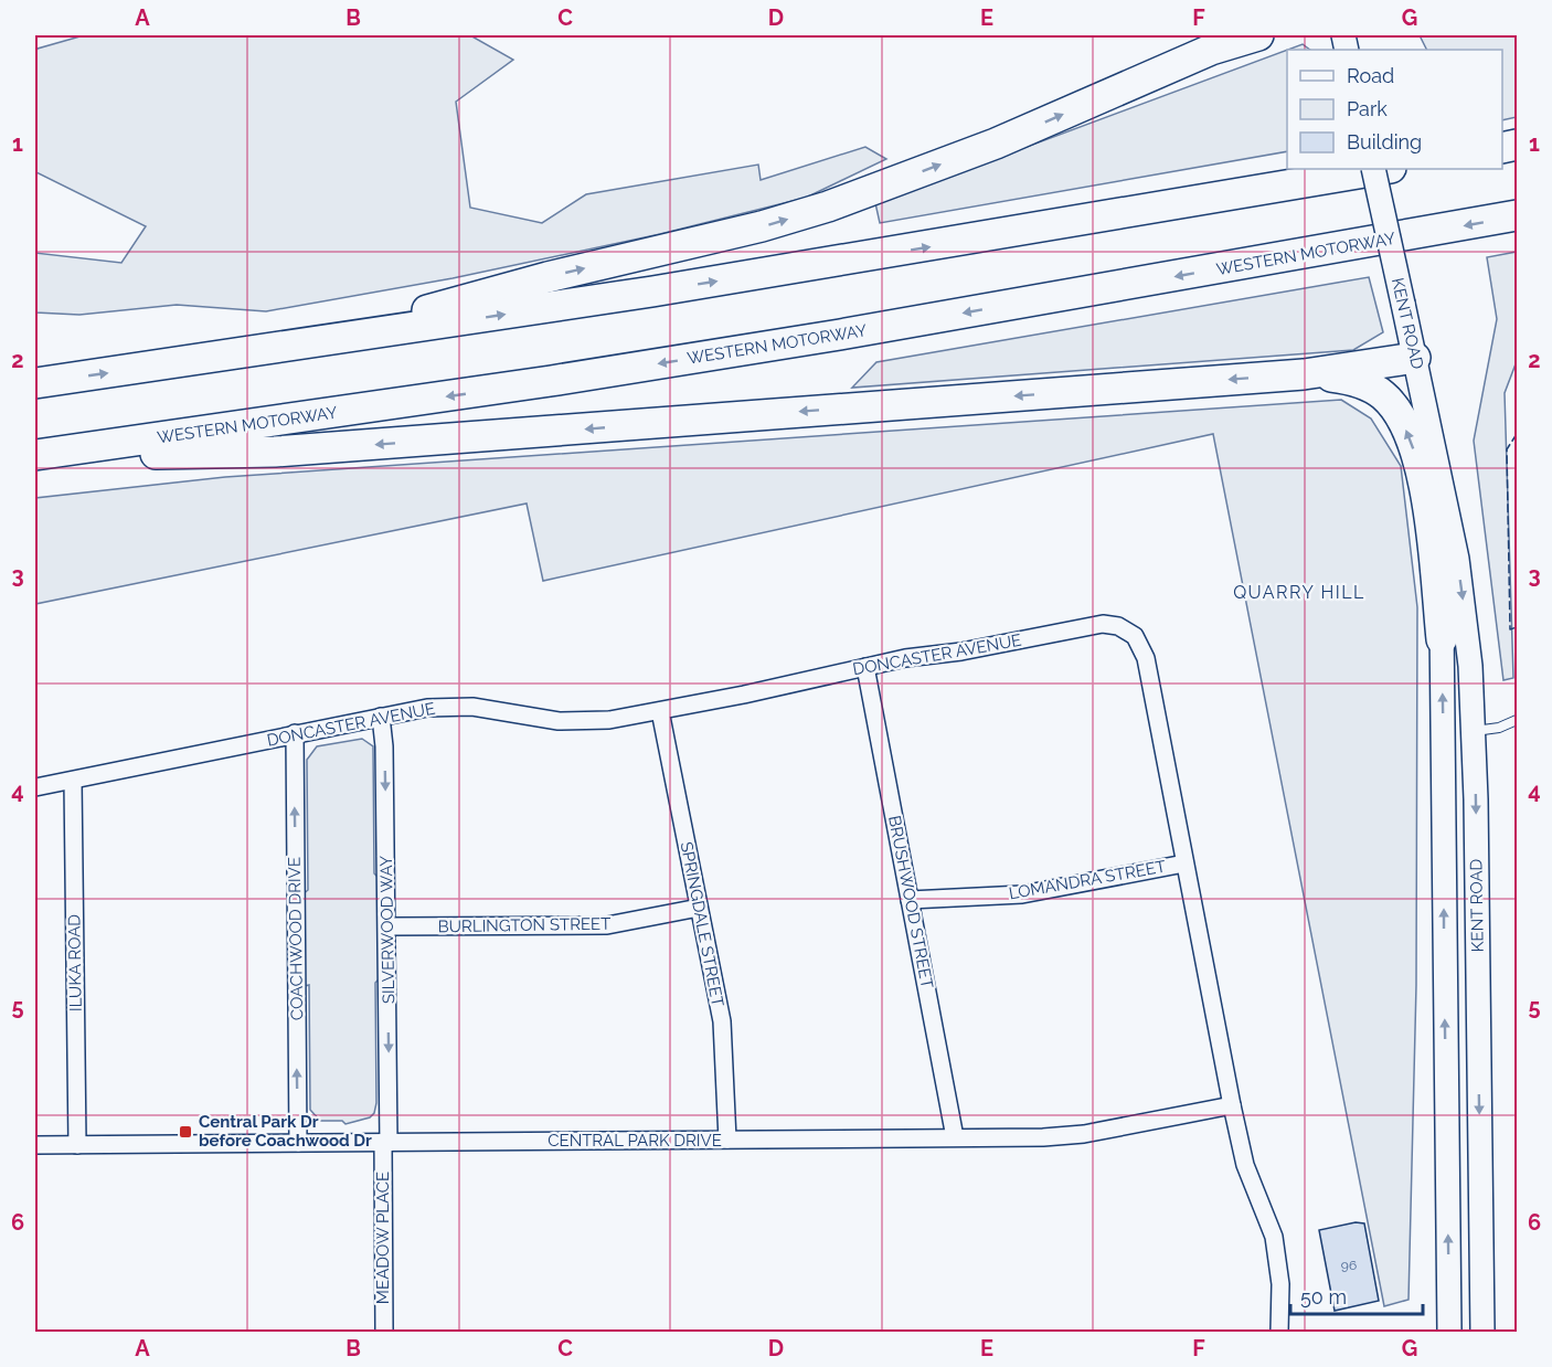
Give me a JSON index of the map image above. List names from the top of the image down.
{
  "streets": {
    "highway": ["WESTERN MOTORWAY"],
    "main road": ["KENT ROAD"],
    "street": [
      "DONCASTER AVENUE",
      "LOMANDRA STREET",
      "BRUSHWOOD STREET",
      "SPRINGDALE STREET",
      "BURLINGTON STREET",
      "SILVERWOOD WAY",
      "COACHWOOD DRIVE",
      "ILUKA ROAD",
      "CENTRAL PARK DRIVE",
      "MEADOW PLACE"
    ]
  },
  "crossings": [
    ["DONCASTER AVENUE", "LOMANDRA STREET"],
    ["DONCASTER AVENUE", "BRUSHWOOD STREET"],
    ["DONCASTER AVENUE", "SPRINGDALE STREET"],
    ["DONCASTER AVENUE", "SILVERWOOD WAY"],
    ["DONCASTER AVENUE", "COACHWOOD DRIVE"],
    ["DONCASTER AVENUE", "ILUKA ROAD"],
    ["DONCASTER AVENUE", "CENTRAL PARK DRIVE"],
    ["LOMANDRA STREET", "BRUSHWOOD STREET"],
    ["BRUSHWOOD STREET", "CENTRAL PARK DRIVE"],
    ["SPRINGDALE STREET", "BURLINGTON STREET"],
    ["SPRINGDALE STREET", "CENTRAL PARK DRIVE"],
    ["BURLINGTON STREET", "SILVERWOOD WAY"],
    ["SILVERWOOD WAY", "CENTRAL PARK DRIVE"],
    ["SILVERWOOD WAY", "MEADOW PLACE"],
    ["COACHWOOD DRIVE", "CENTRAL PARK DRIVE"],
    ["ILUKA ROAD", "CENTRAL PARK DRIVE"],
    ["CENTRAL PARK DRIVE", "MEADOW PLACE"]
  ],
  "one_way": ["SILVERWOOD WAY", "COACHWOOD DRIVE"],
  "districts": ["QUARRY HILL"],
  "places": {
    "transit": ["Central Park Dr before Coachwood Dr"]
  },
  "house_numbers": ["96"],
  "legend": ["Road", "Park", "Building"],
  "scale_bar": "50 m",
  "grid": {
    "columns": [
      "A",
      "B",
      "C",
      "D",
      "E",
      "F",
      "G"
    ],
    "rows": [
      "1",
      "2",
      "3",
      "4",
      "5",
      "6"
    ]
  }
}
